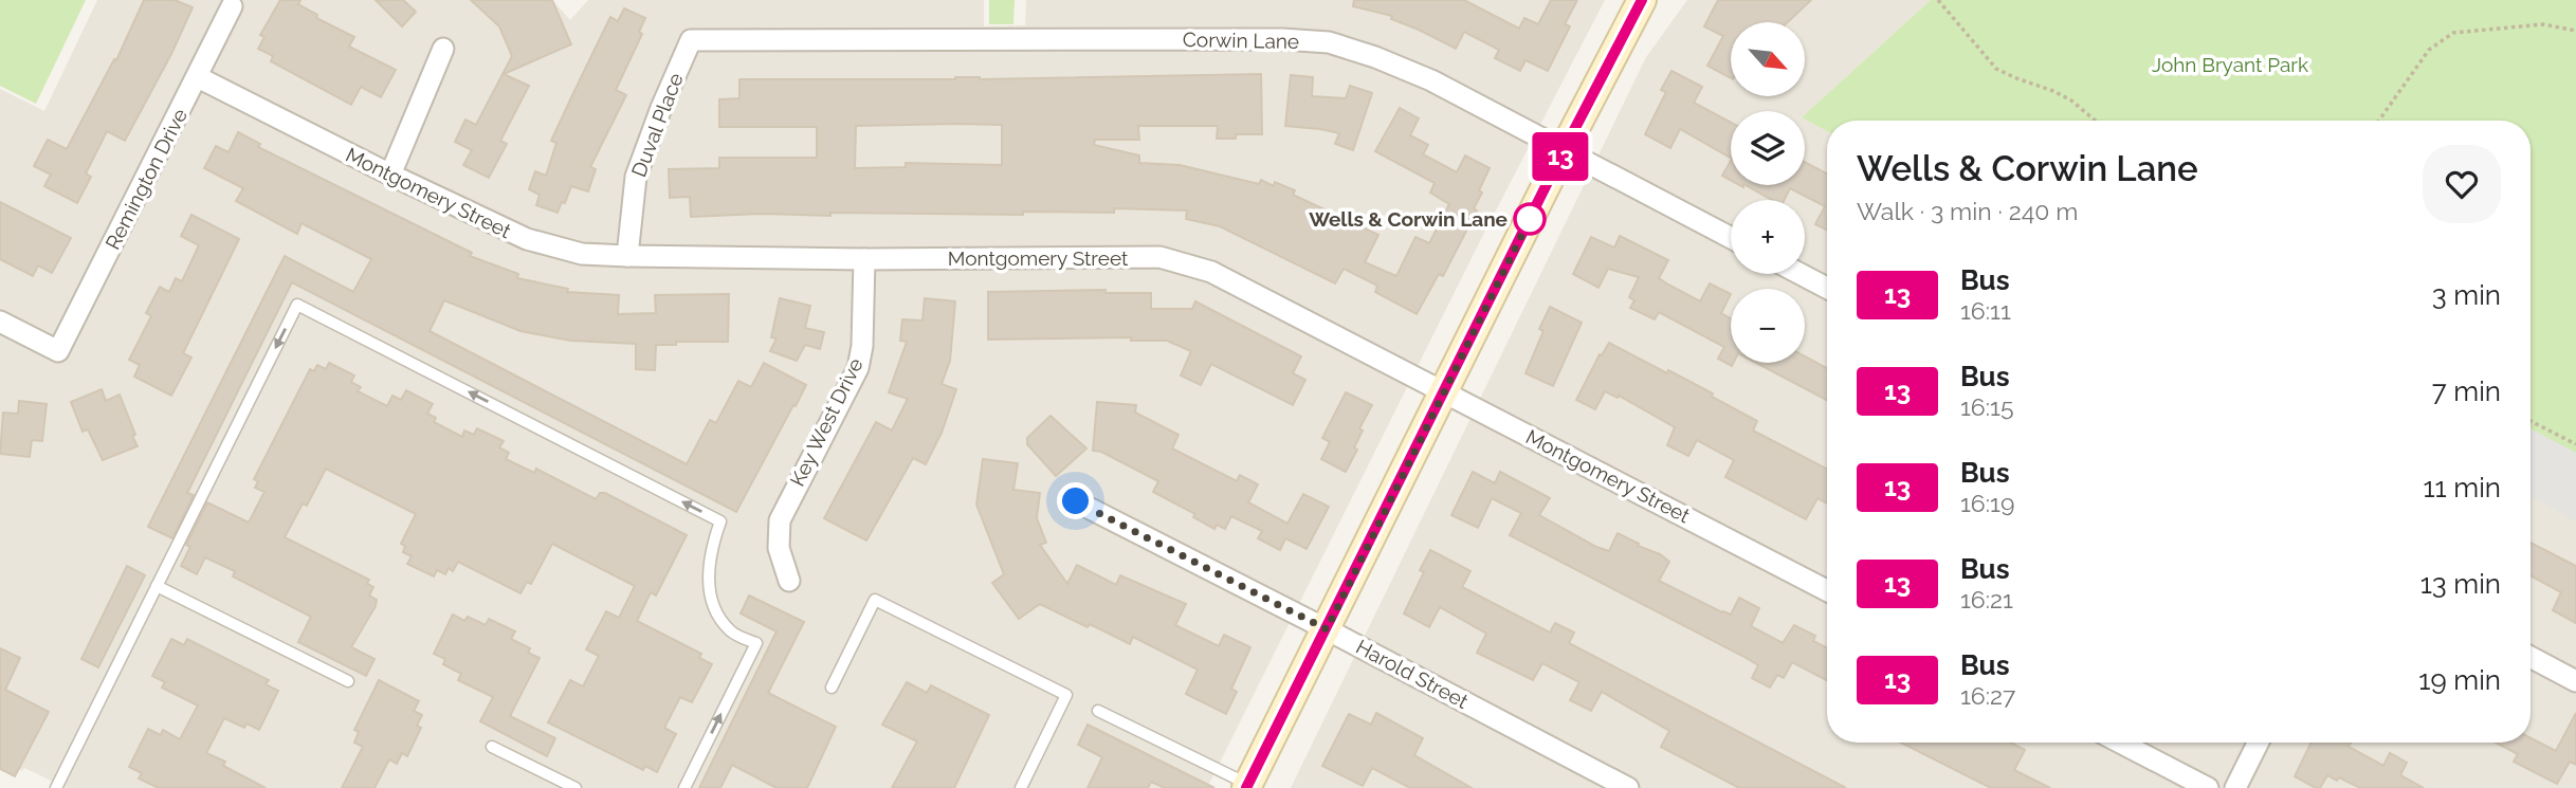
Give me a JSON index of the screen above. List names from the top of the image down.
{
  "streets": {
    "street": [
      "Corwin Lane",
      "Duval Place",
      "Remington Drive",
      "Montgomery Street",
      "Key West Drive",
      "Harold Street"
    ]
  },
  "crossings": [
    ["Corwin Lane", "Duval Place"],
    ["Duval Place", "Montgomery Street"],
    ["Remington Drive", "Montgomery Street"],
    ["Montgomery Street", "Key West Drive"]
  ],
  "parks": ["John Bryant Park"],
  "places": ["Wells & Corwin Lane"],
  "lines": ["bus line 13"],
  "north": "bottom right",
  "page": {
    "on_map": "13",
    "map_buttons": ["+", "−"],
    "heading": ["Wells & Corwin Lane", "Walk · 3 min · 240 m"],
    "list": [
      {
        "mark": "13",
        "name": "Bus",
        "note": "16:11",
        "value": "3 min"
      },
      {
        "mark": "13",
        "name": "Bus",
        "note": "16:15",
        "value": "7 min"
      },
      {
        "mark": "13",
        "name": "Bus",
        "note": "16:19",
        "value": "11 min"
      },
      {
        "mark": "13",
        "name": "Bus",
        "note": "16:21",
        "value": "13 min"
      },
      {
        "mark": "13",
        "name": "Bus",
        "note": "16:27",
        "value": "19 min"
      }
    ]
  }
}
